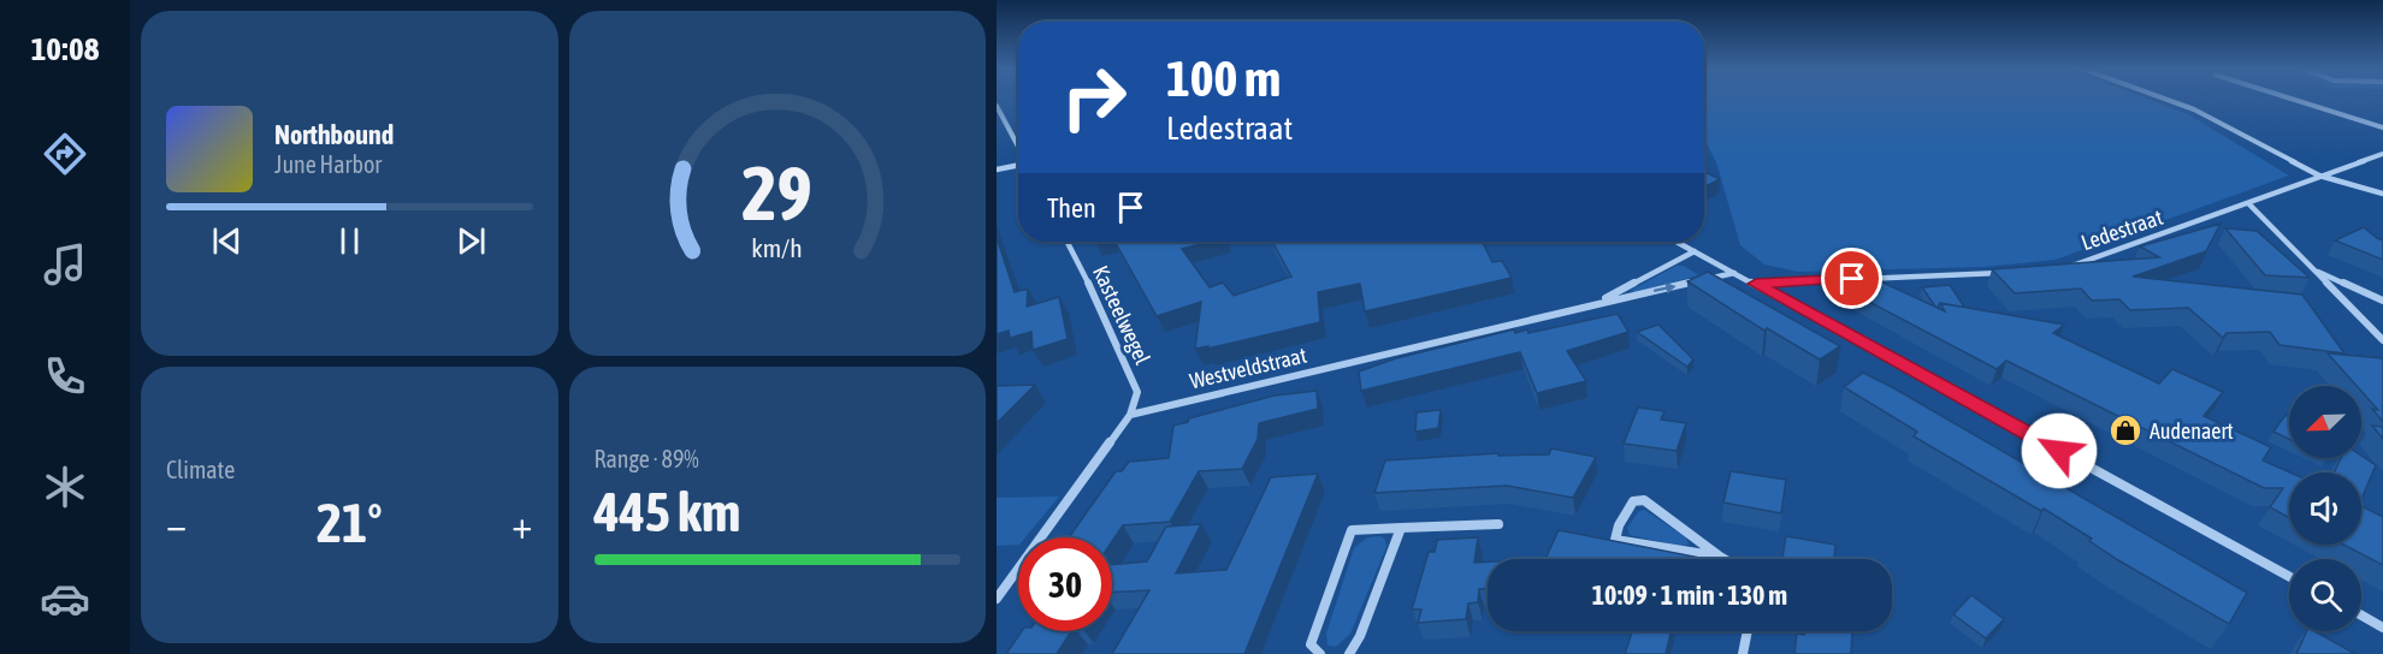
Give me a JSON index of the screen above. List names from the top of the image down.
{
  "streets": {
    "street": ["Ledestraat", "Kasteelwegel", "Westveldstraat"]
  },
  "crossings": [
    ["Kasteelwegel", "Westveldstraat"]
  ],
  "places": {
    "shop": ["Audenaert"]
  },
  "north": "bottom left",
  "page": {
    "tabs": "10:08",
    "turn": ["100 m", "Ledestraat"],
    "song": ["Northbound", "June Harbor"],
    "then": "Then",
    "tile": [
      "Climate",
      ["Range · 89%", "445 km"]
    ],
    "heat": ["−", "21°", "+"],
    "limit": "30",
    "trip": "10:09 · 1 min · 130 m",
    "gauge": ["29", "km/h"]
  }
}
